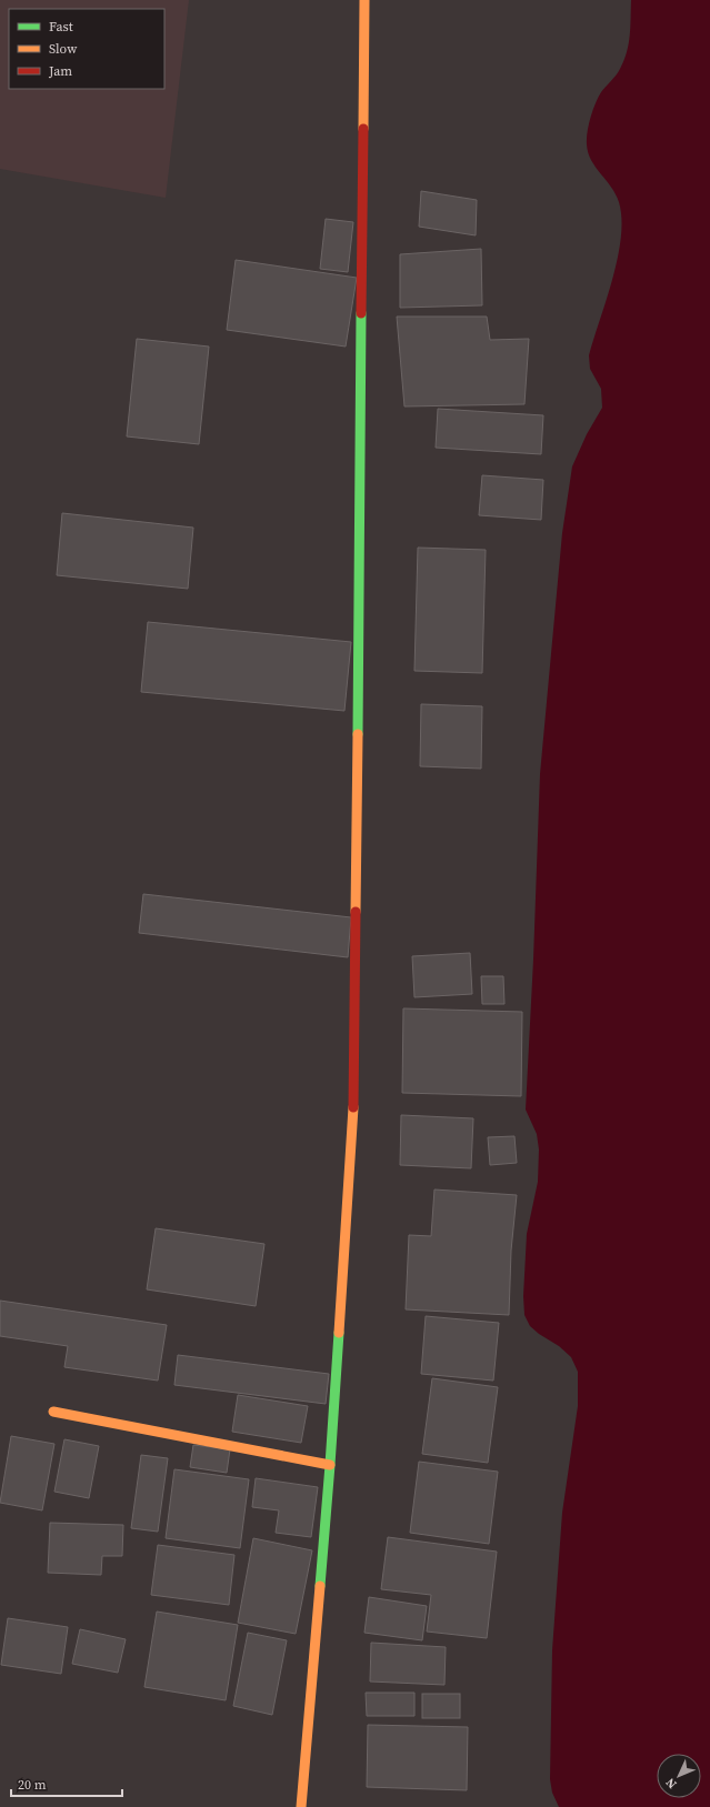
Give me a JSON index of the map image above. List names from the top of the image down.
{
  "legend": ["Fast", "Slow", "Jam"],
  "scale_bar": "20 m",
  "north": "bottom left"
}
